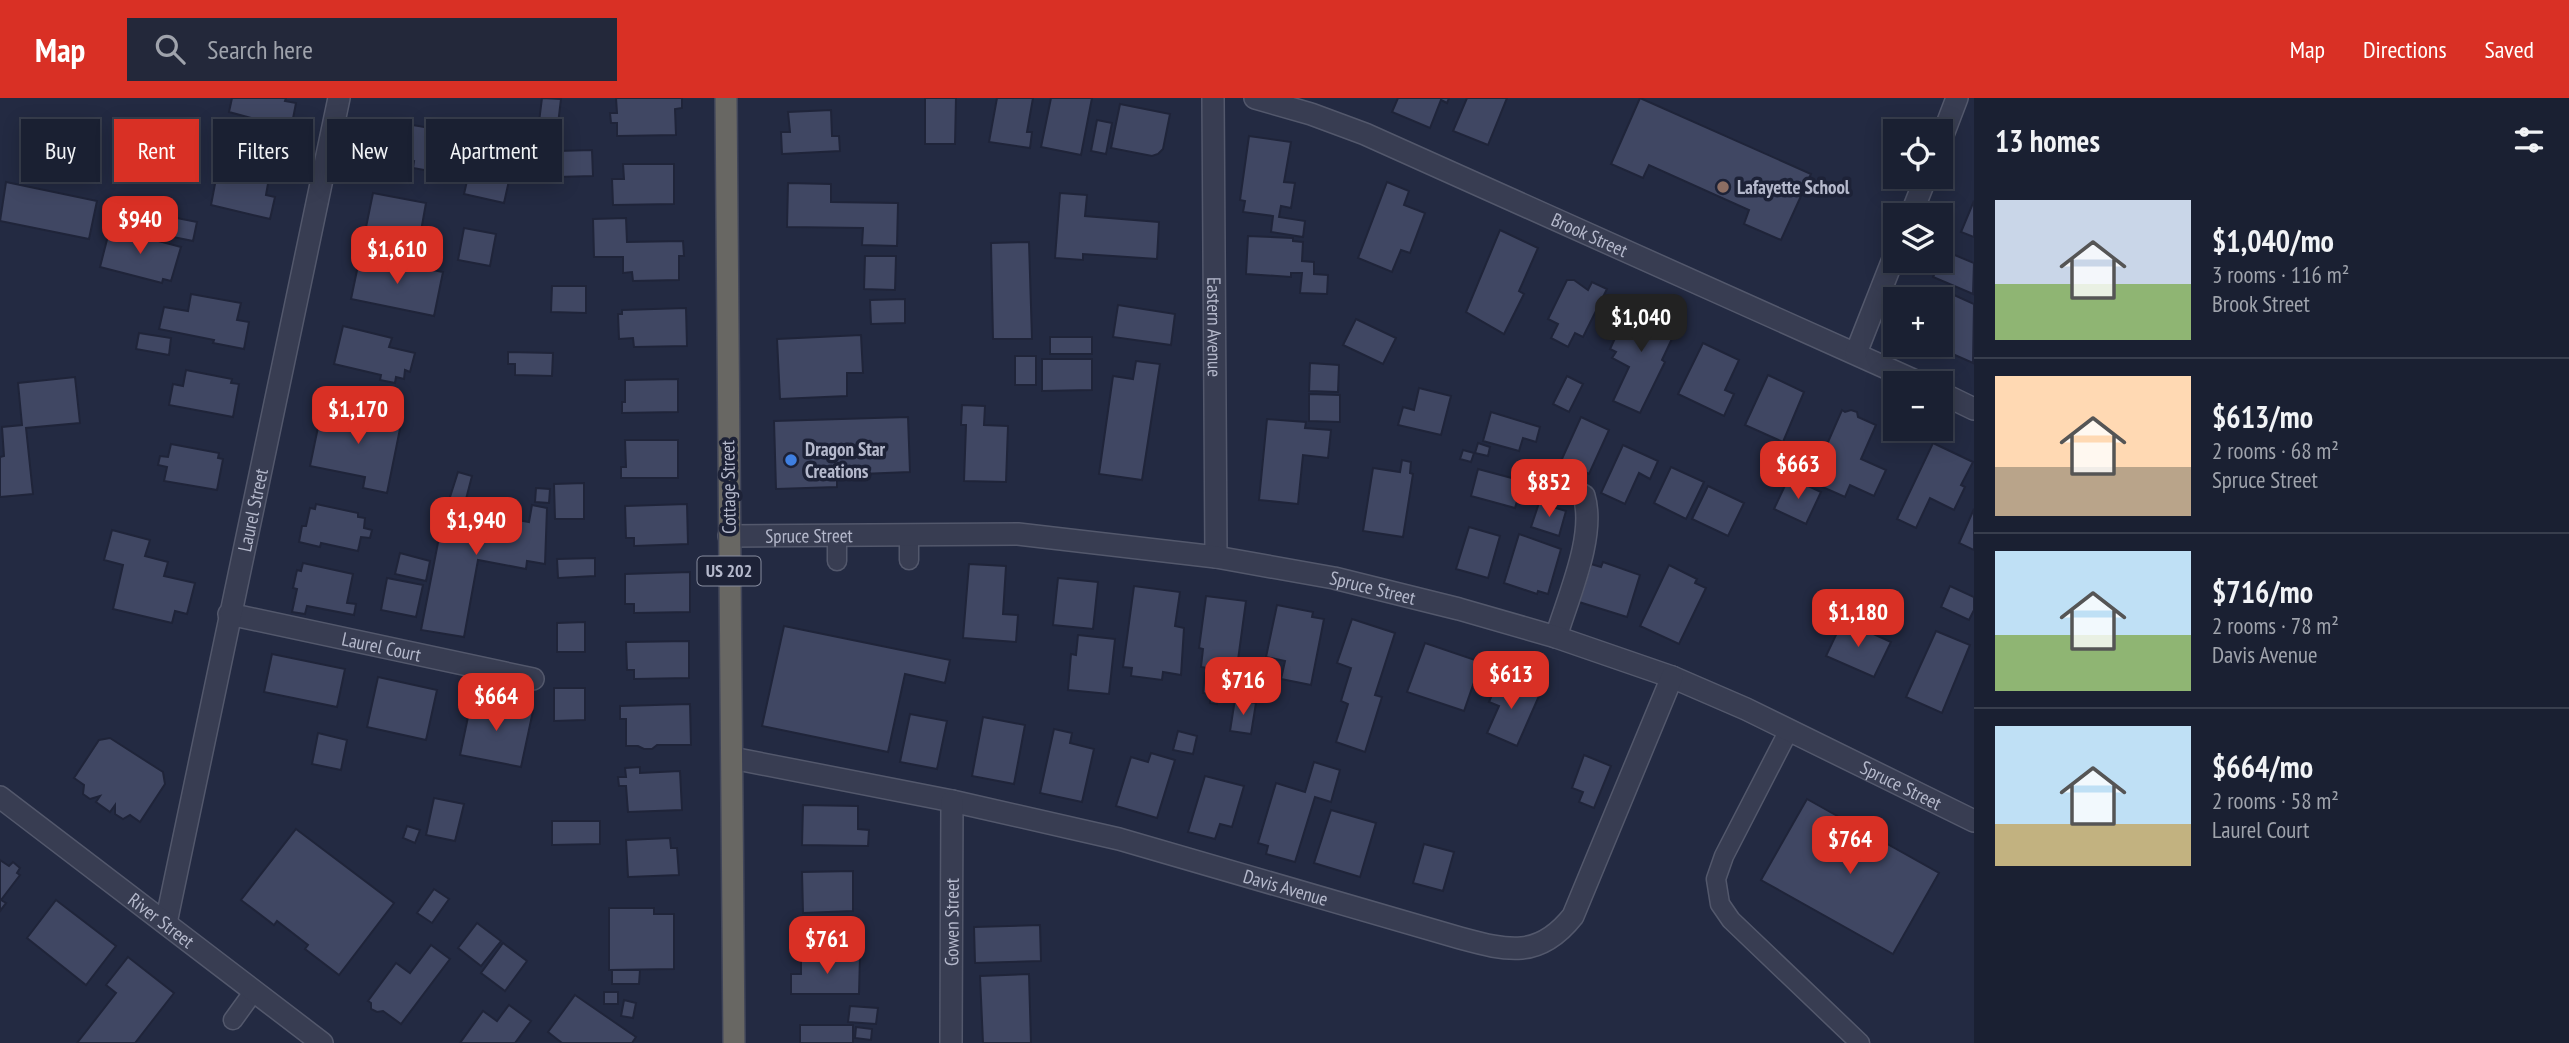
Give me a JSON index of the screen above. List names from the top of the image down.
{
  "streets": {
    "highway": ["Cottage Street", "US 202"],
    "street": [
      "Brook Street",
      "Eastern Avenue",
      "Laurel Street",
      "Spruce Street",
      "Laurel Court",
      "Davis Avenue",
      "River Street",
      "Gowen Street"
    ]
  },
  "crossings": [
    ["Eastern Avenue", "Spruce Street"],
    ["Cottage Street", "Spruce Street"],
    ["Cottage Street", "Davis Avenue"],
    ["Laurel Street", "Laurel Court"],
    ["Laurel Street", "River Street"],
    ["Spruce Street", "Davis Avenue"],
    ["Davis Avenue", "Gowen Street"]
  ],
  "places": ["Lafayette School", "Dragon Star Creations"],
  "page": {
    "header": "Map",
    "search": "Search here",
    "nav": ["Map", "Directions", "Saved"],
    "heading": "13 homes",
    "map_buttons": ["+", "−"],
    "chip": [
      "Buy",
      "Rent",
      "Filters",
      "New",
      "Apartment"
    ],
    "list": [
      {
        "name": "$1,040/mo",
        "note": "3 rooms · 116 m² · Brook Street"
      },
      {
        "name": "$613/mo",
        "note": "2 rooms · 68 m² · Spruce Street"
      },
      {
        "name": "$716/mo",
        "note": "2 rooms · 78 m² · Davis Avenue"
      },
      {
        "name": "$664/mo",
        "note": "2 rooms · 58 m² · Laurel Court"
      }
    ],
    "price": [
      "$940",
      "$1,610",
      "$1,040",
      "$1,170",
      "$663",
      "$852",
      "$1,940",
      "$1,180",
      "$613",
      "$716",
      "$664",
      "$764",
      "$761"
    ]
  }
}
